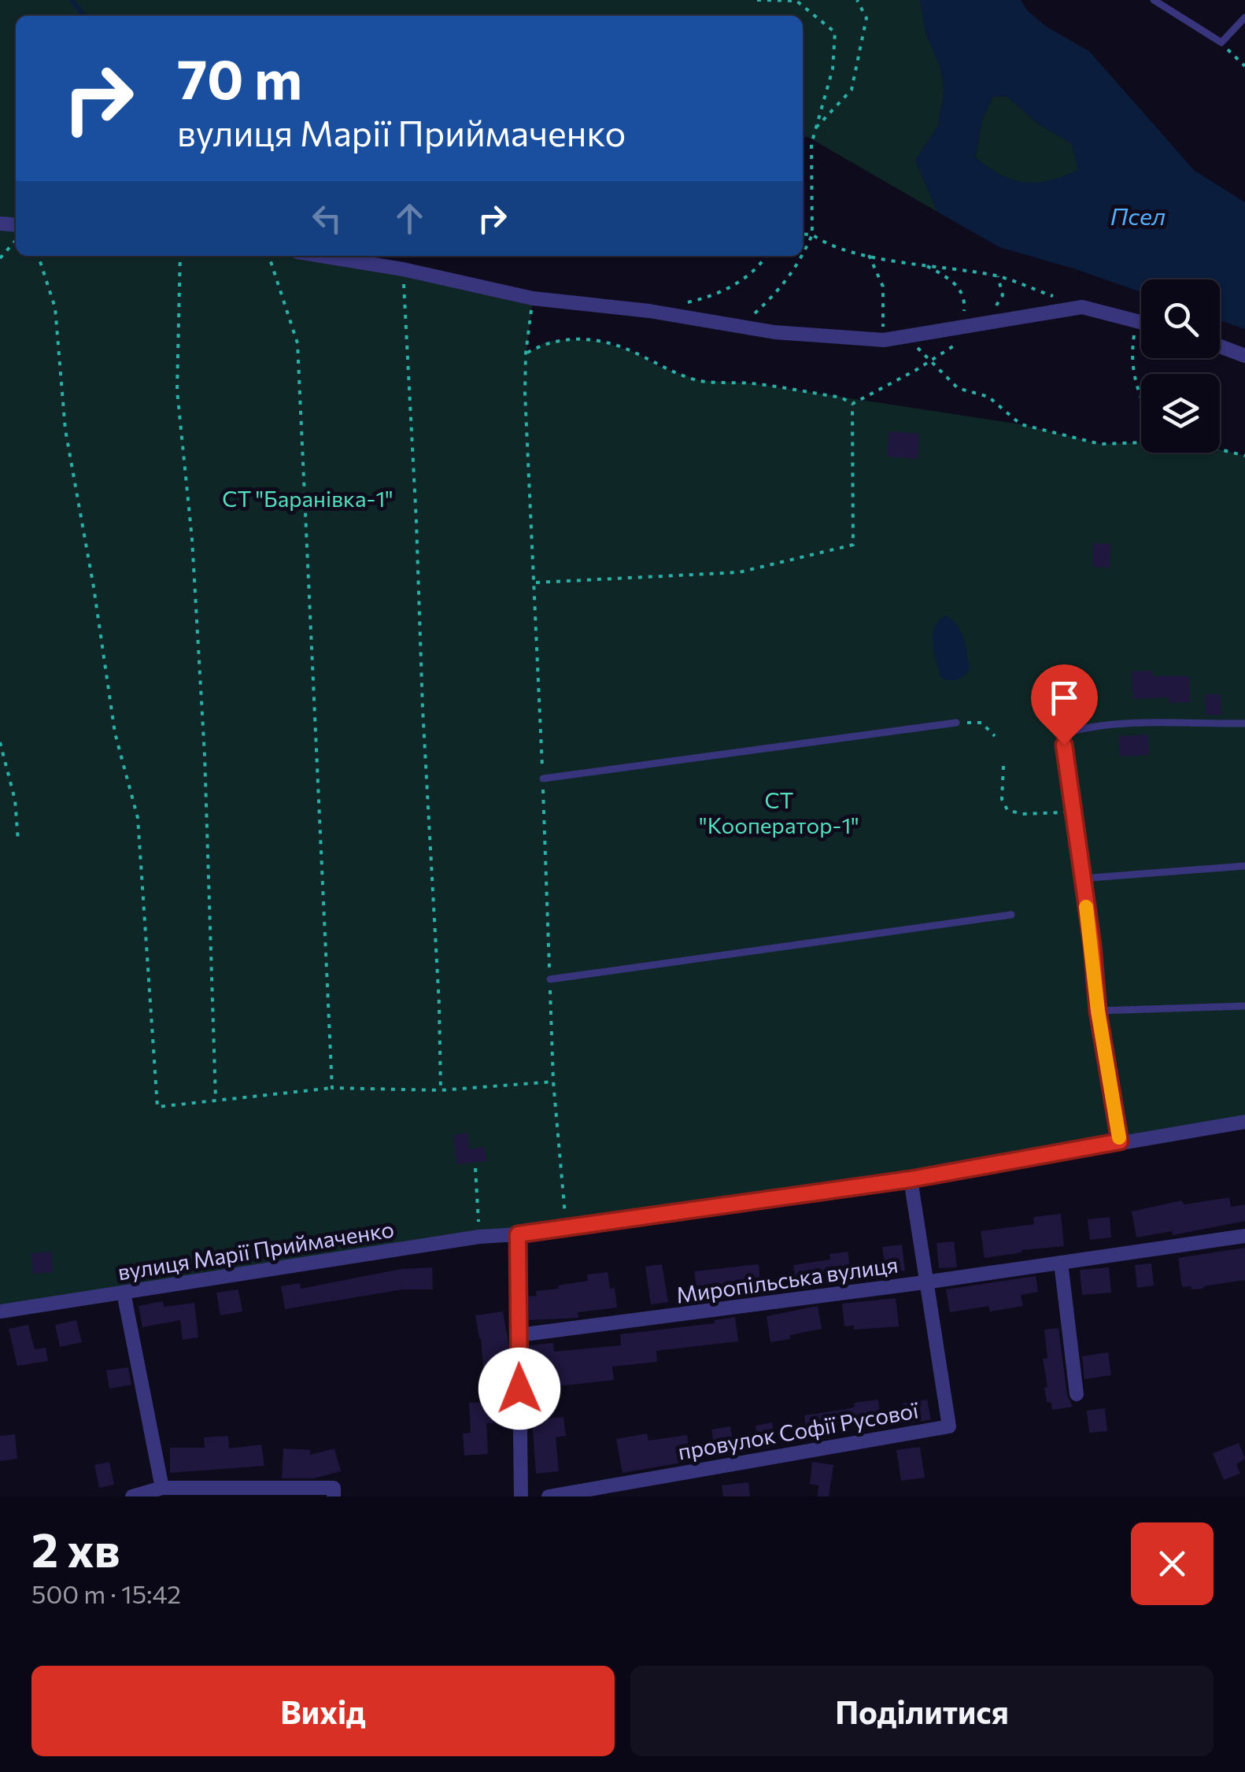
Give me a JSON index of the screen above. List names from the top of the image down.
{
  "streets": {
    "street": ["вулиця Марії Приймаченко", "Миропільська вулиця", "провулок Софії Русової"]
  },
  "crossings": [
    ["вулиця Марії Приймаченко", "провулок Софії Русової"],
    ["Миропільська вулиця", "провулок Софії Русової"]
  ],
  "water": ["Псел"],
  "parks": ["СТ \"Баранівка-1\"", "СТ \"Кооператор-1\""],
  "page": {
    "turn": ["70 m", "вулиця Марії Приймаченко"],
    "heading": ["2 хв", "500 m · 15:42"],
    "buttons": ["Вихід", "Поділитися"]
  }
}
